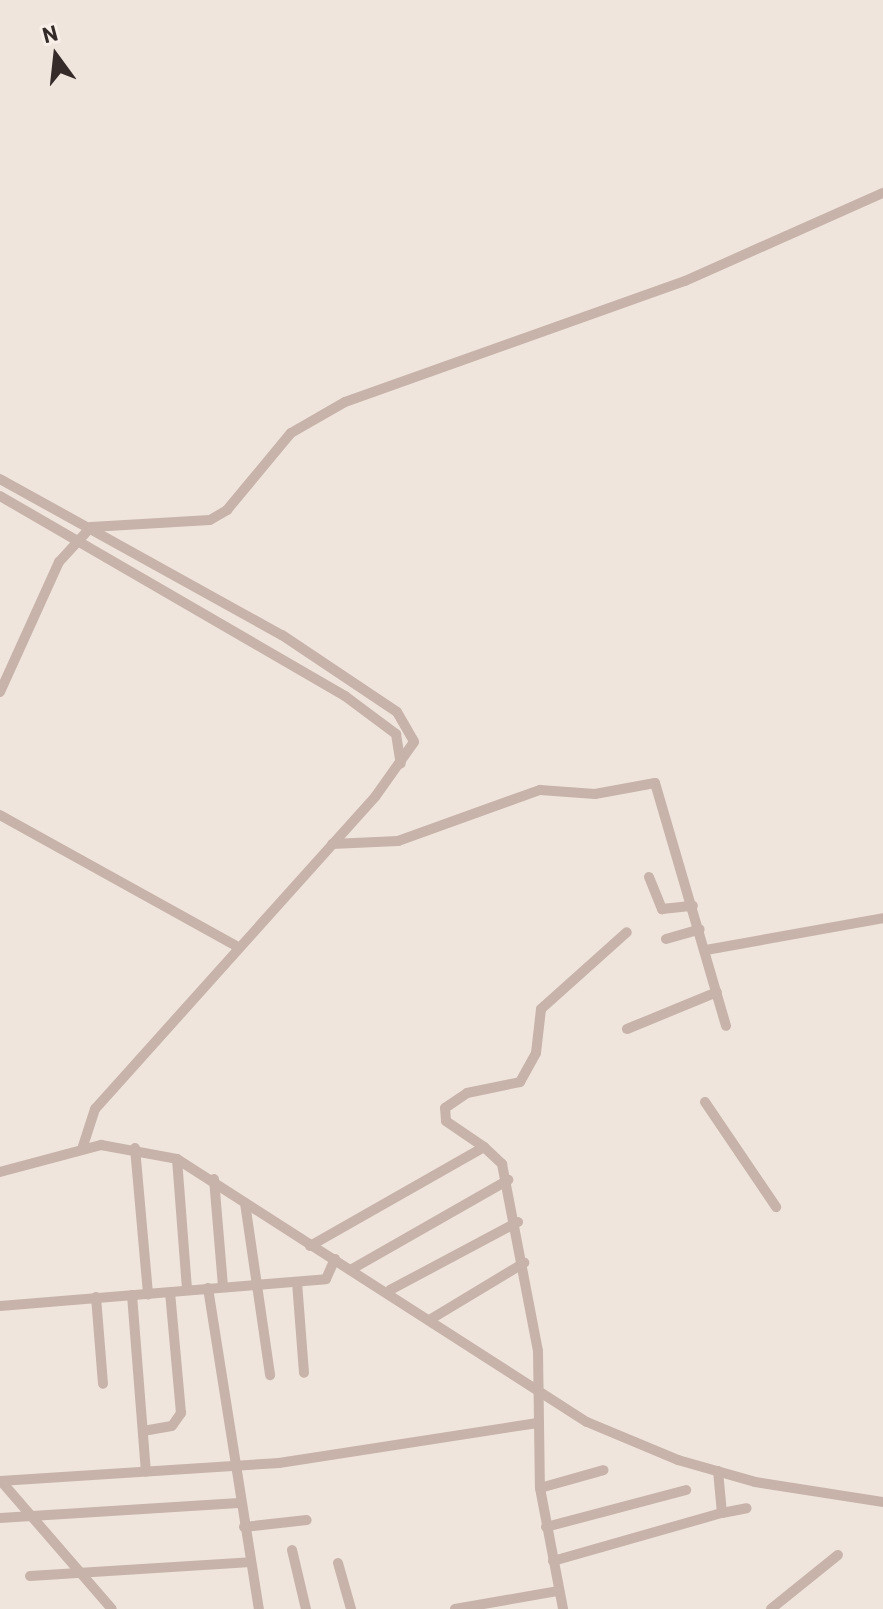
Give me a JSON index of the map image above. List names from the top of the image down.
{
  "north": "top"
}
